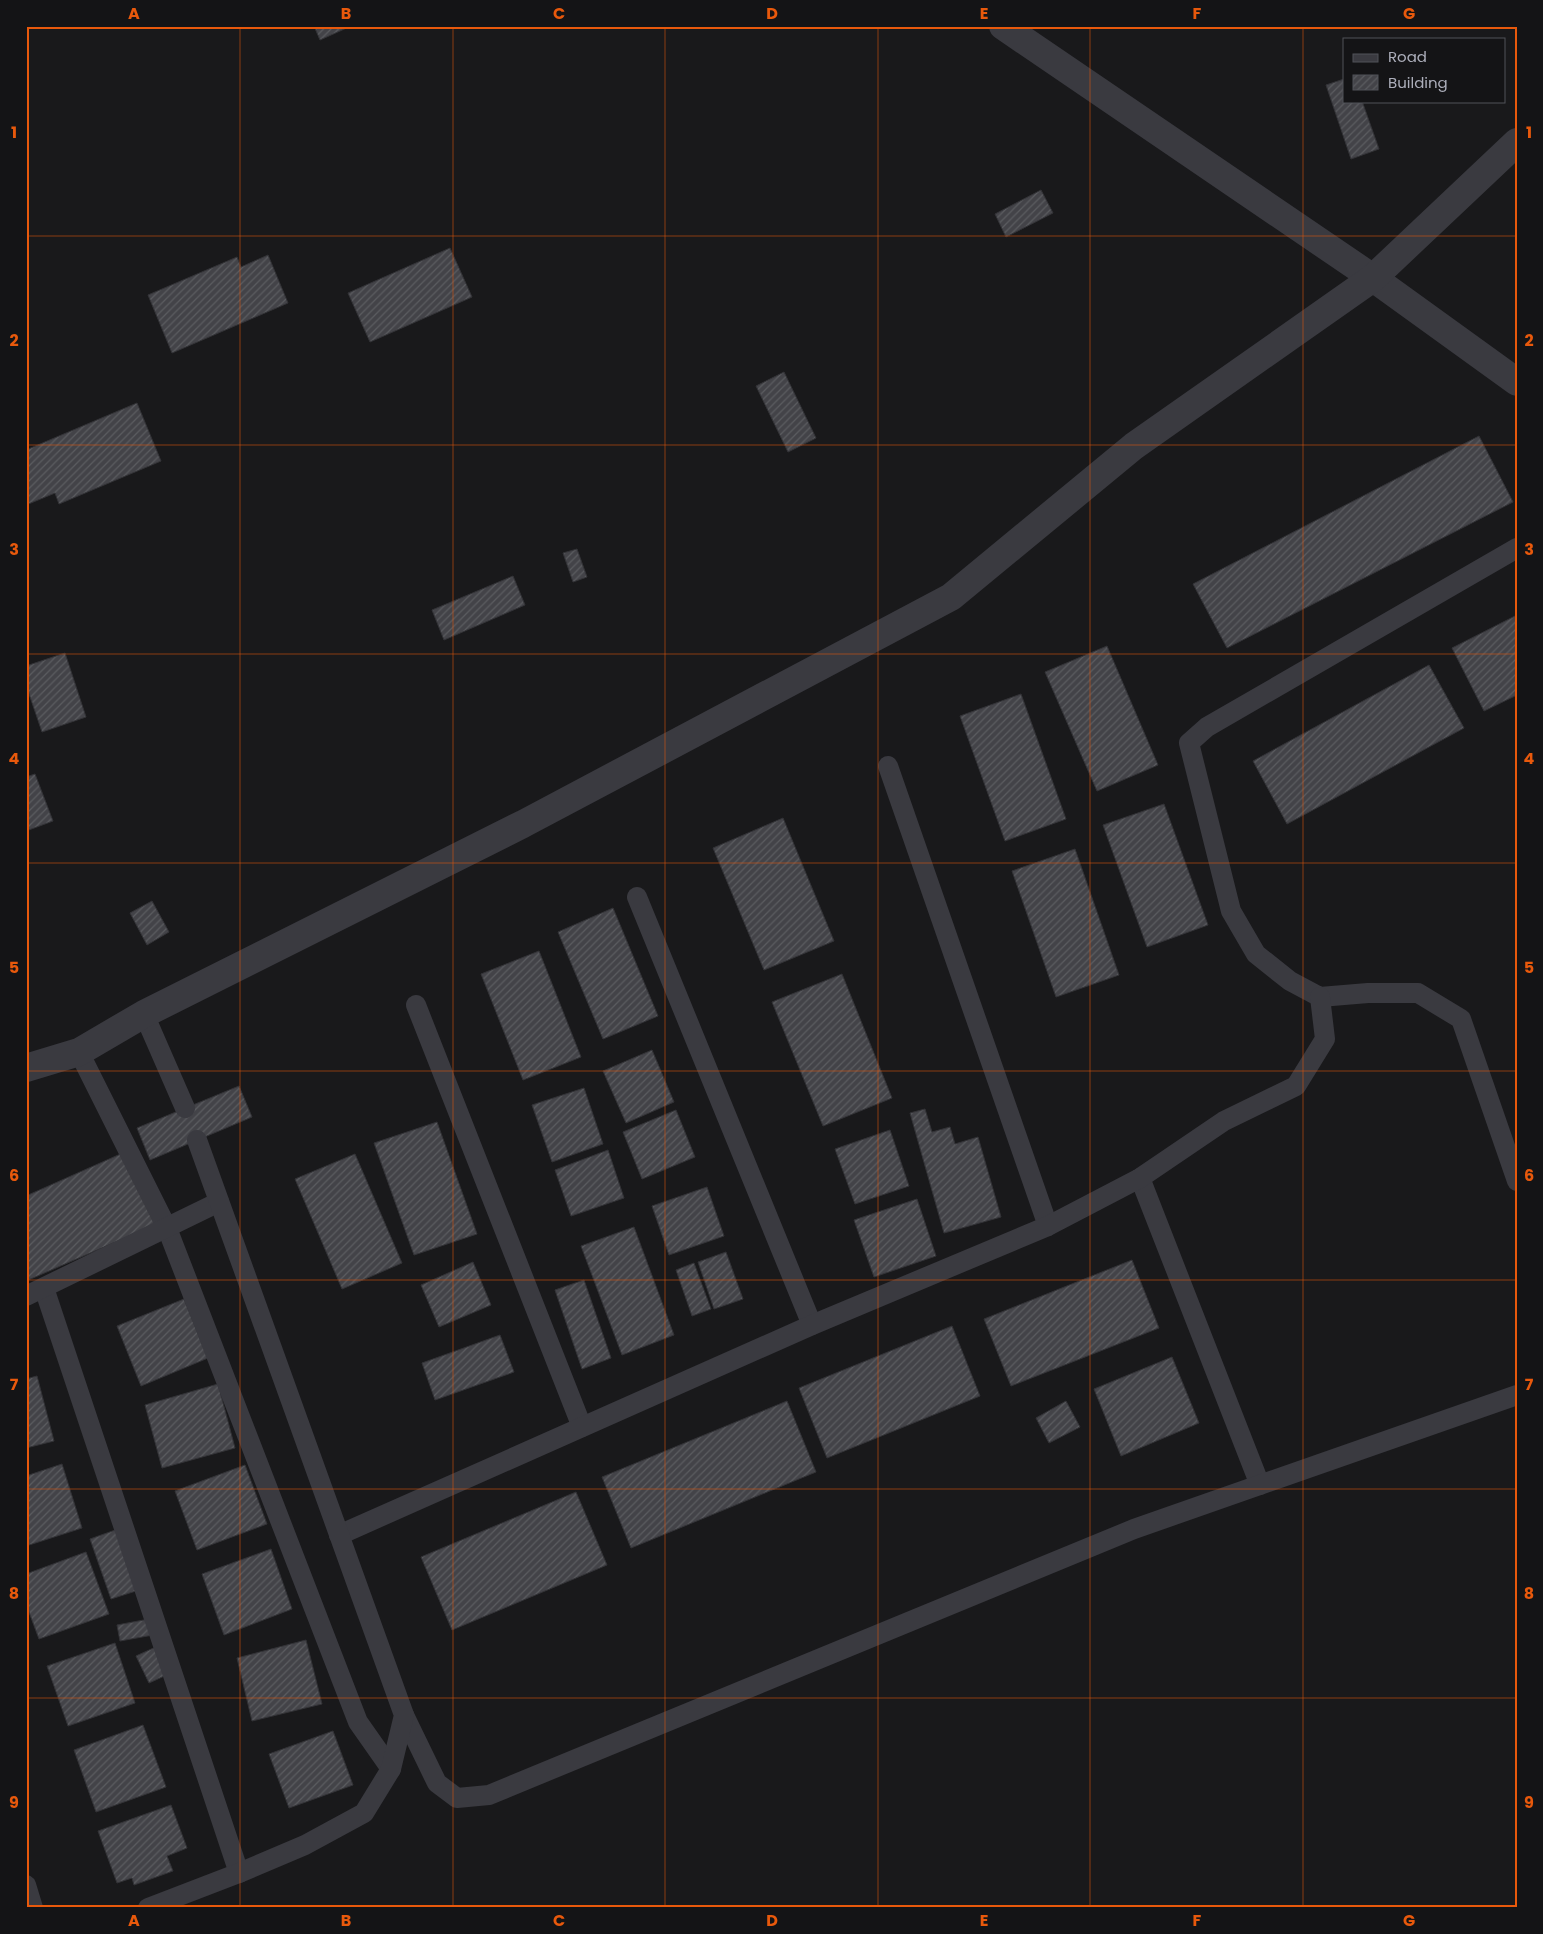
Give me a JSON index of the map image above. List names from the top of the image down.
{
  "legend": ["Road", "Building"],
  "grid": {
    "columns": [
      "A",
      "B",
      "C",
      "D",
      "E",
      "F",
      "G"
    ],
    "rows": [
      "1",
      "2",
      "3",
      "4",
      "5",
      "6",
      "7",
      "8",
      "9"
    ]
  }
}
